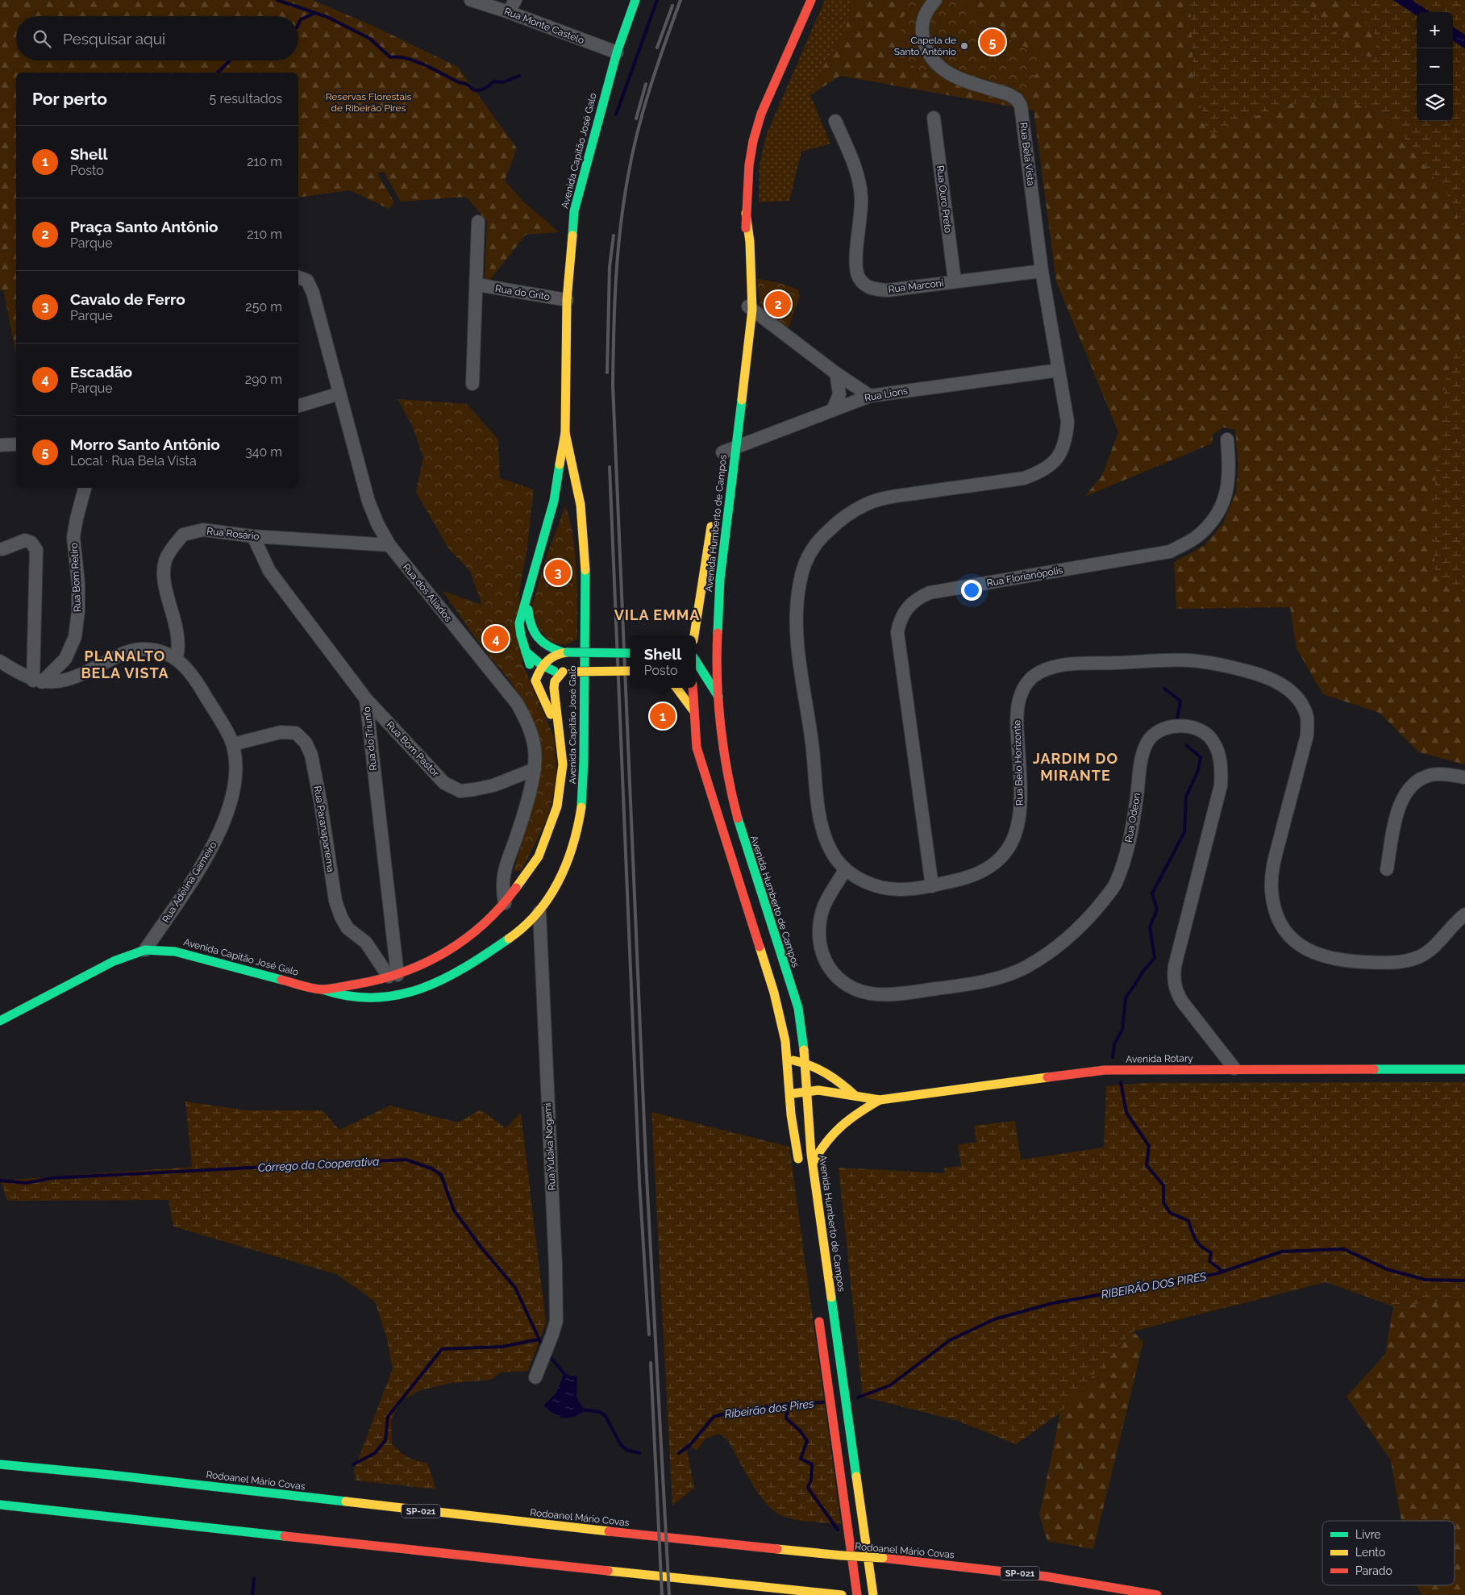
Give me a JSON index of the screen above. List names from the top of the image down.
{
  "streets": {
    "main road": [
      "Avenida Capitão José Galo",
      "Avenida Humberto de Campos",
      "Avenida Rotary",
      "Rodoanel Mário Covas",
      "SP-021"
    ],
    "street": [
      "Rua Monte Castelo",
      "Rua Bela Vista",
      "Rua Ouro Preto",
      "Rua Marconi",
      "Rua do Grito",
      "Rua Lions",
      "Rua Rosário",
      "Rua Florianópolis",
      "Rua Bom Retiro",
      "Rua dos Aliados",
      "Rua do Triunfo",
      "Rua Bom Pastor",
      "Rua Belo Horizonte",
      "Rua Odeon",
      "Rua Paranapanema",
      "Rua Adelina Gameiro",
      "Rua Yutaka Nogami"
    ]
  },
  "crossings": [
    ["Rua Monte Castelo", "Avenida Capitão José Galo"],
    ["Avenida Capitão José Galo", "Rua do Grito"],
    ["Avenida Capitão José Galo", "Rua dos Aliados"],
    ["Avenida Capitão José Galo", "Rua do Triunfo"],
    ["Avenida Capitão José Galo", "Rua Paranapanema"],
    ["Avenida Capitão José Galo", "Rua Adelina Gameiro"],
    ["Avenida Capitão José Galo", "Rua Yutaka Nogami"],
    ["Rua Bela Vista", "Rua Marconi"],
    ["Rua Bela Vista", "Rua Lions"],
    ["Rua Bela Vista", "Rua Belo Horizonte"],
    ["Rua Ouro Preto", "Rua Marconi"],
    ["Rua Lions", "Avenida Humberto de Campos"],
    ["Rua Lions", "Rua Belo Horizonte"],
    ["Avenida Humberto de Campos", "Avenida Rotary"],
    ["Rua Rosário", "Rua dos Aliados"],
    ["Rua Rosário", "Rua do Triunfo"],
    ["Rua Rosário", "Rua Adelina Gameiro"],
    ["Rua Florianópolis", "Rua Belo Horizonte"],
    ["Rua dos Aliados", "Rua Bom Pastor"],
    ["Rua do Triunfo", "Rua Bom Pastor"],
    ["Rua do Triunfo", "Rua Paranapanema"],
    ["Rua Belo Horizonte", "Rua Odeon"],
    ["Rua Odeon", "Avenida Rotary"],
    ["Rua Paranapanema", "Rua Adelina Gameiro"]
  ],
  "districts": ["VILA EMMA", "PLANALTO BELA VISTA", "JARDIM DO MIRANTE"],
  "water": ["Córrego da Cooperativa", "RIBEIRÃO DOS PIRES", "Ribeirão dos Pires"],
  "parks": ["Reservas Florestais de Ribeirão Pires"],
  "places": ["Capela de Santo Antônio"],
  "legend": ["Livre", "Lento", "Parado"],
  "page": {
    "map_buttons": ["+", "−"],
    "search": "Pesquisar aqui",
    "pins": [
      "5",
      "2",
      "3",
      "4",
      "1"
    ],
    "heading": ["Por perto", "5 resultados"],
    "list": [
      {
        "mark": "1",
        "name": "Shell",
        "note": "Posto",
        "value": "210 m"
      },
      {
        "mark": "2",
        "name": "Praça Santo Antônio",
        "note": "Parque",
        "value": "210 m"
      },
      {
        "mark": "3",
        "name": "Cavalo de Ferro",
        "note": "Parque",
        "value": "250 m"
      },
      {
        "mark": "4",
        "name": "Escadão",
        "note": "Parque",
        "value": "290 m"
      },
      {
        "mark": "5",
        "name": "Morro Santo Antônio",
        "note": "Local · Rua Bela Vista",
        "value": "340 m"
      }
    ],
    "popup": ["Shell", "Posto"]
  }
}
